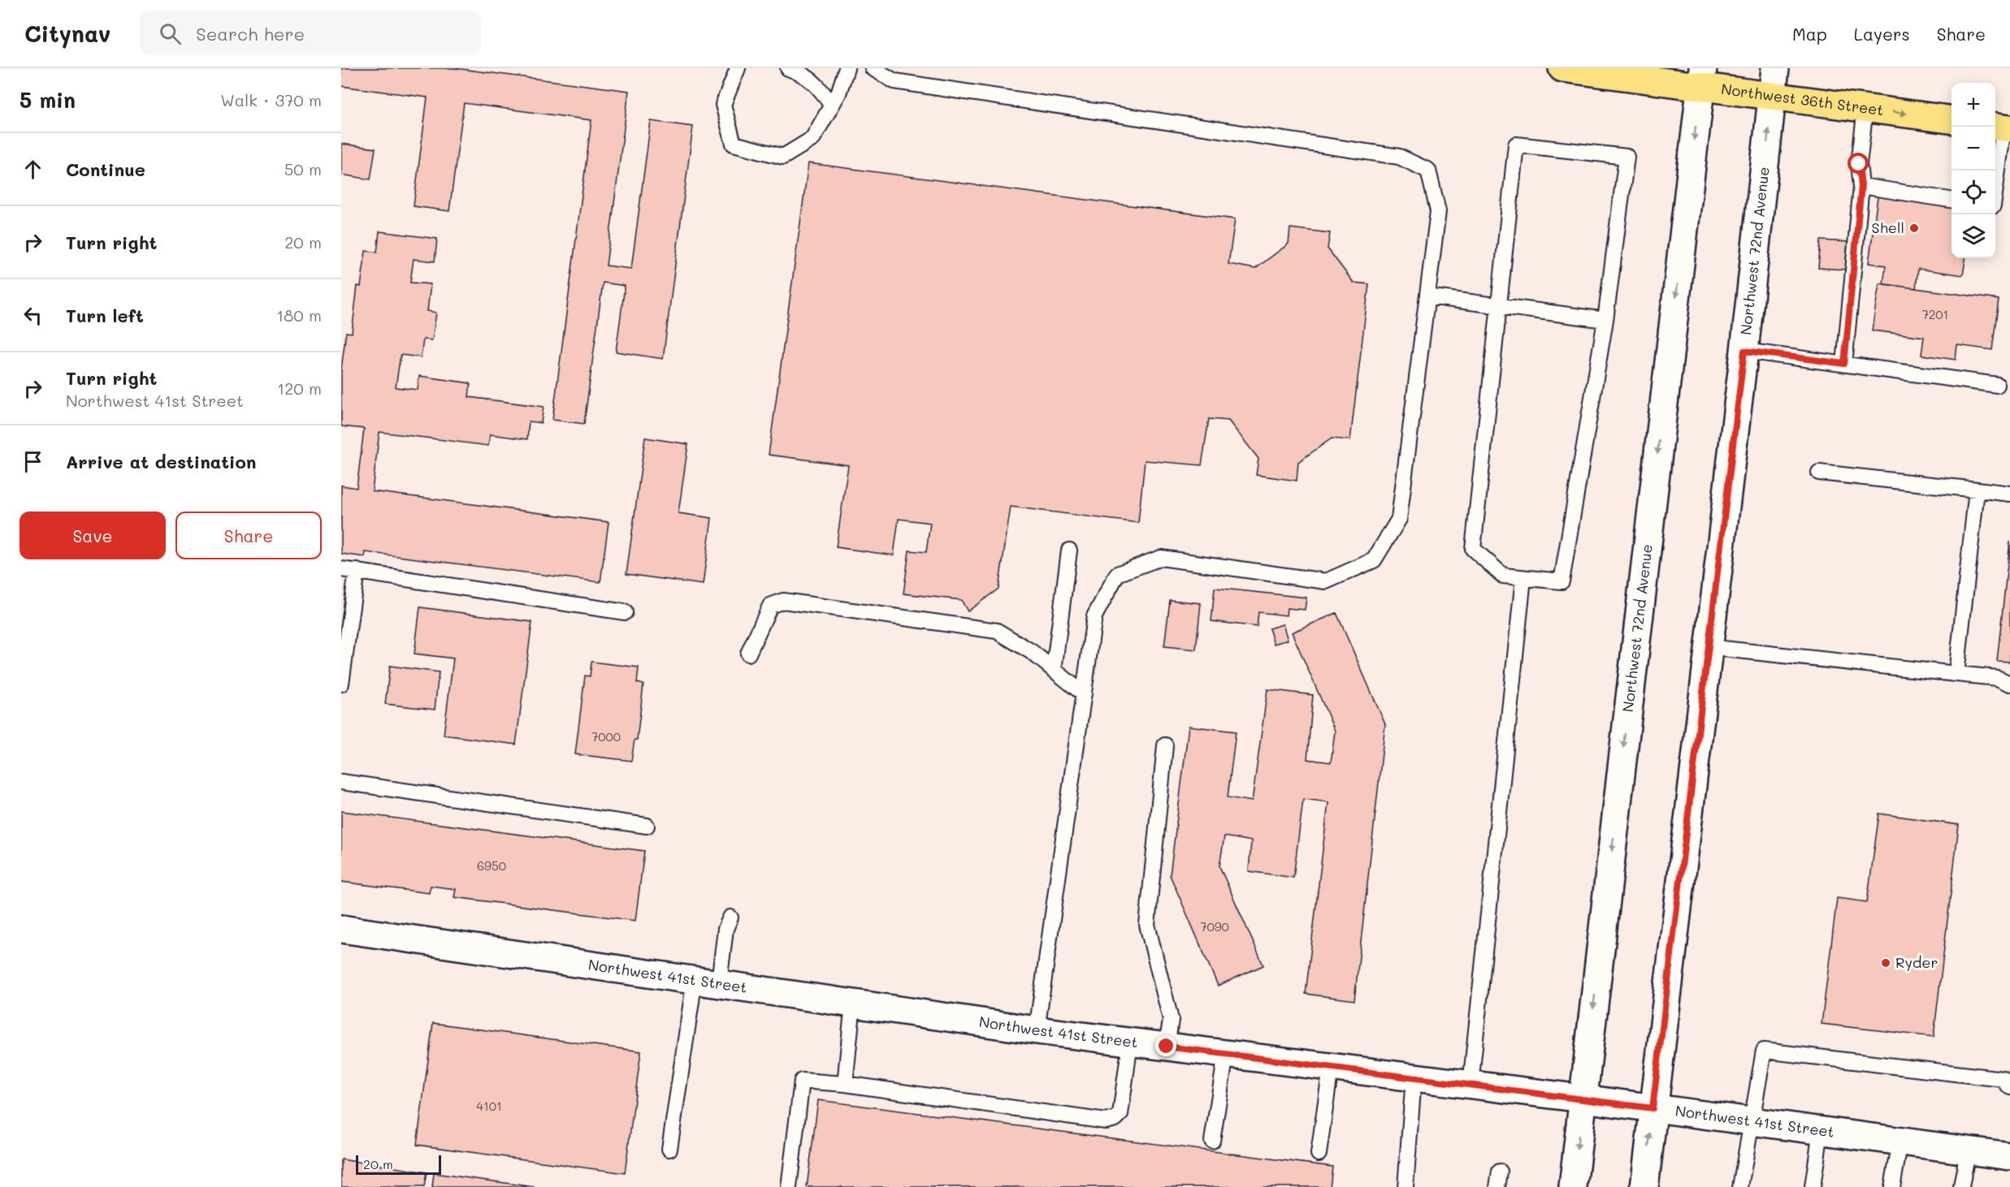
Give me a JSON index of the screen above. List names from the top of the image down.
{
  "streets": {
    "main road": ["Northwest 36th Street", "Northwest 72nd Avenue", "Northwest 41st Street"]
  },
  "crossings": [
    ["Northwest 36th Street", "Northwest 72nd Avenue"],
    ["Northwest 72nd Avenue", "Northwest 41st Street"]
  ],
  "places": ["Shell", "Ryder"],
  "house_numbers": [
    "7201",
    "7000",
    "6950",
    "7090",
    "4101"
  ],
  "scale_bar": "20 m",
  "page": {
    "header": "Citynav",
    "search": "Search here",
    "nav": ["Map", "Layers", "Share"],
    "heading": ["5 min", "Walk · 370 m"],
    "map_buttons": ["+", "−"],
    "list": [
      ["Continue", "50 m"],
      ["Turn right", "20 m"],
      ["Turn left", "180 m"],
      ["Turn right", "Northwest 41st Street", "120 m"],
      "Arrive at destination"
    ],
    "buttons": ["Save", "Share"],
    "scale": "20 m"
  }
}
